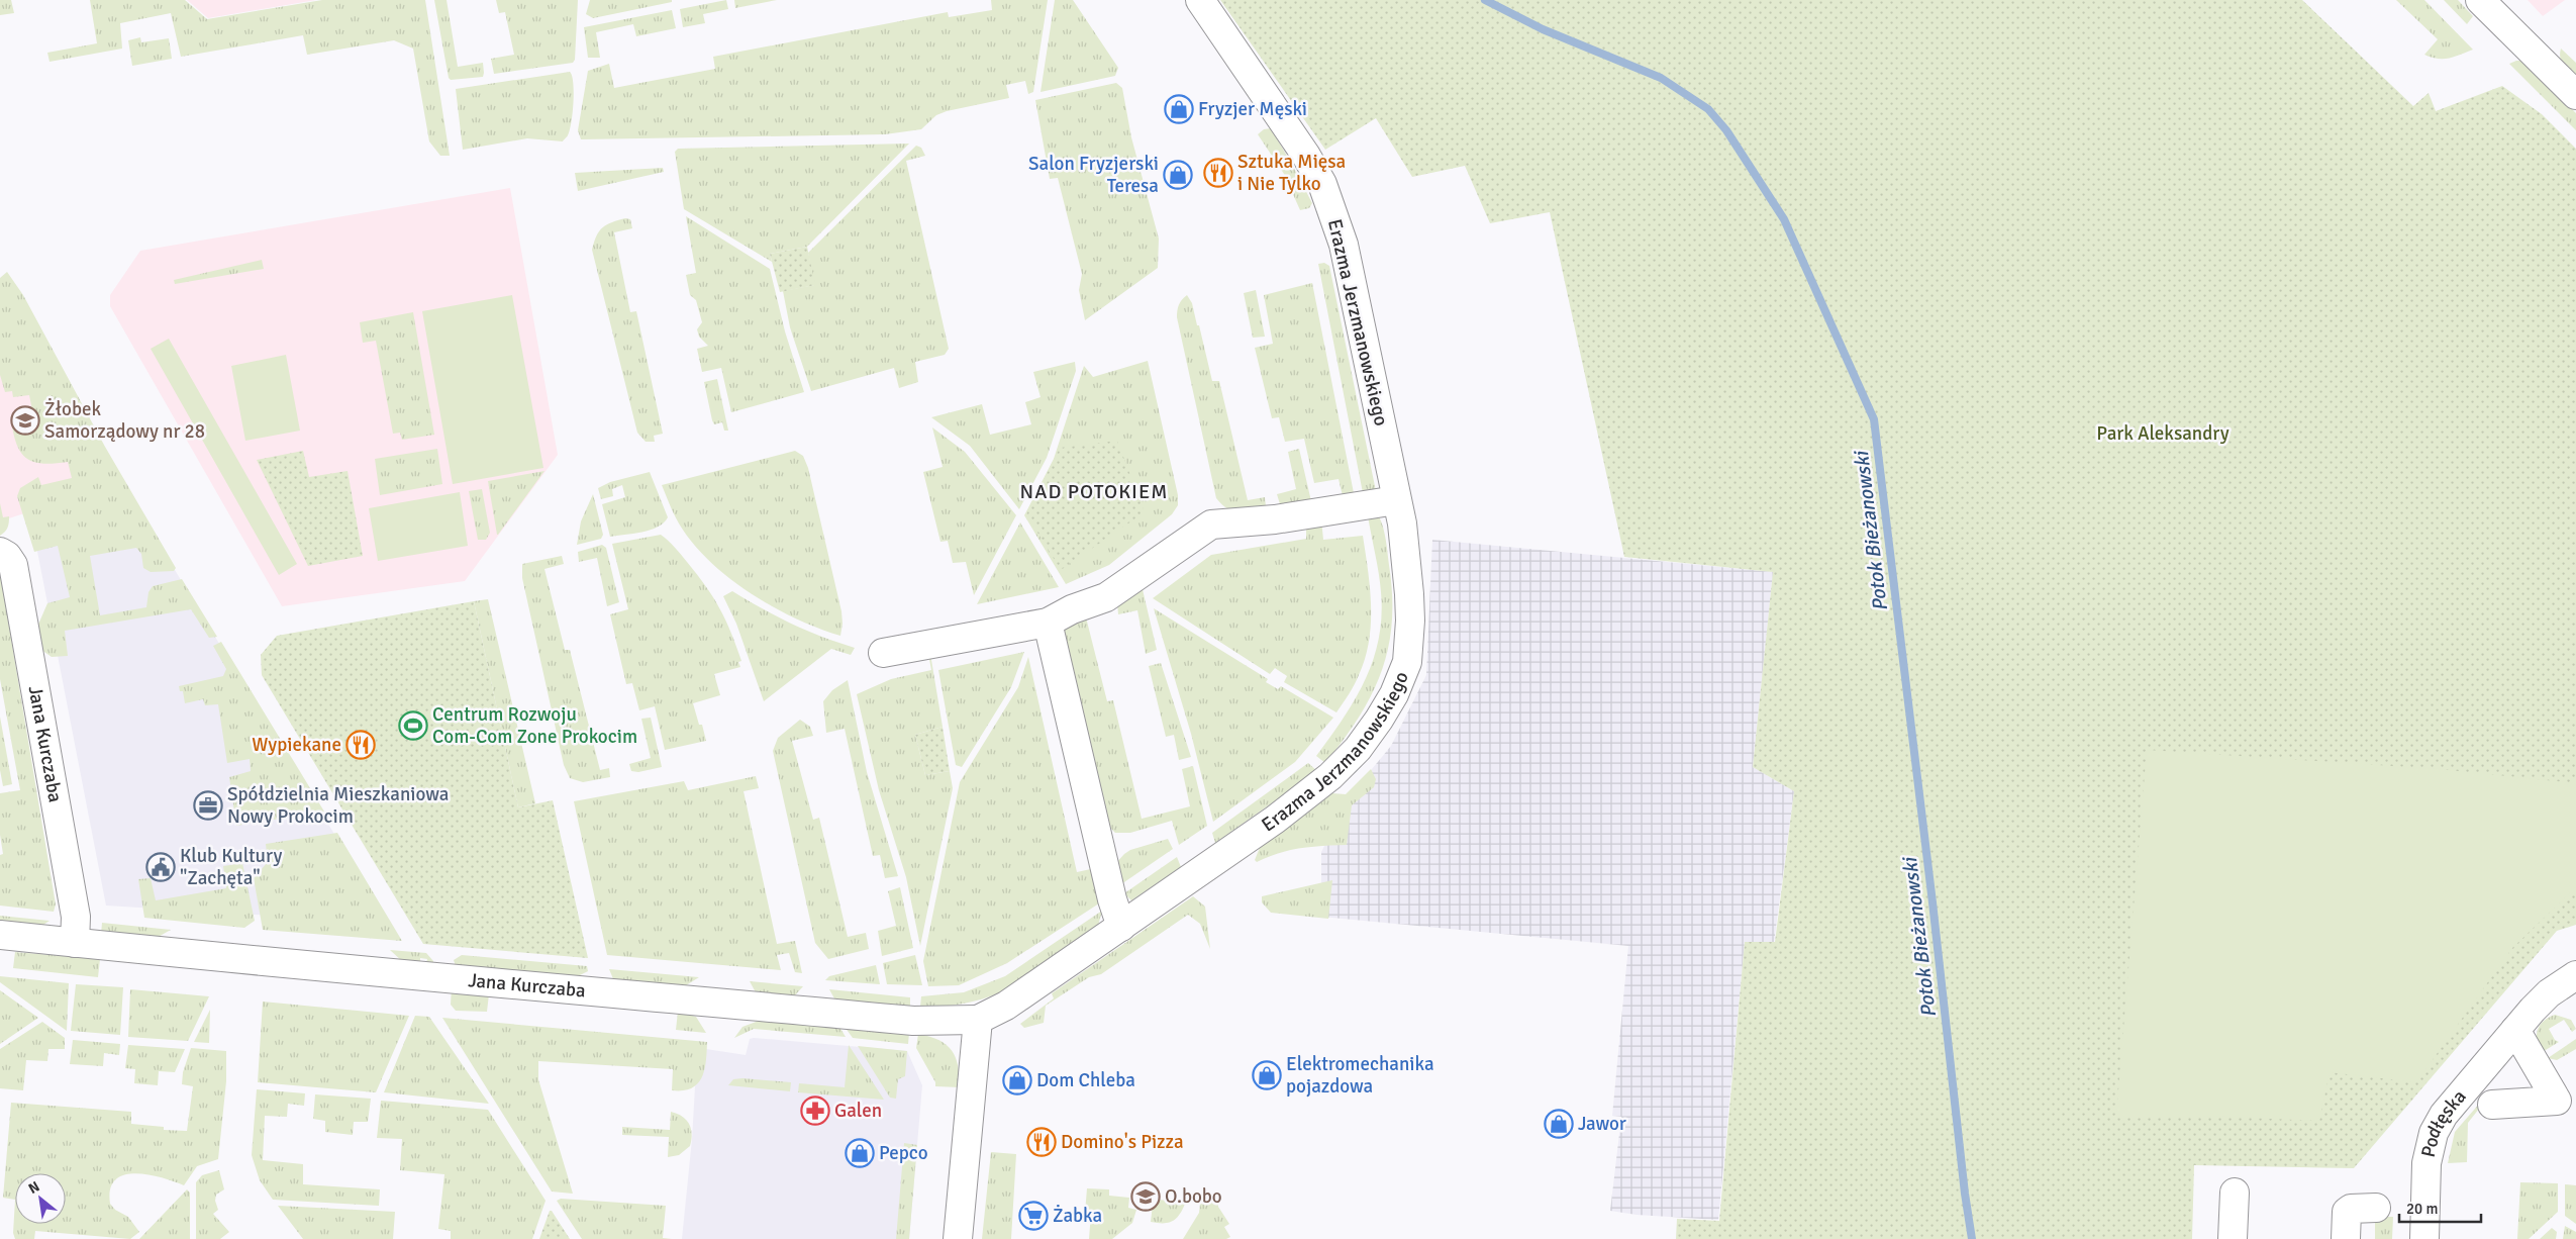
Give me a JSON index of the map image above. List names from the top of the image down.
{
  "streets": {
    "street": ["Erazma Jerzmanowskiego", "Jana Kurczaba", "Podłęska"]
  },
  "crossings": [
    ["Erazma Jerzmanowskiego", "Jana Kurczaba"]
  ],
  "districts": ["NAD POTOKIEM"],
  "water": ["Potok Bieżanowski"],
  "parks": ["Park Aleksandry"],
  "places": {
    "shop": [
      "Fryzjer Męski",
      "Salon Fryzjerski Teresa",
      "Elektromechanika pojazdowa",
      "Dom Chleba",
      "Jawor",
      "Pepco"
    ],
    "restaurant": ["Sztuka Mięsa i Nie Tylko", "Wypiekane", "Domino's Pizza"],
    "school or university": ["Żłobek Samorządowy nr 28", "O.bobo"],
    "sports": ["Centrum Rozwoju Com-Com Zone Prokocim"],
    "office": ["Spółdzielnia Mieszkaniowa Nowy Prokocim"],
    "public building": ["Klub Kultury \"Zachęta\""],
    "pharmacy": ["Galen"],
    "supermarket": ["Żabka"]
  },
  "scale_bar": "20 m",
  "north": "top left"
}
